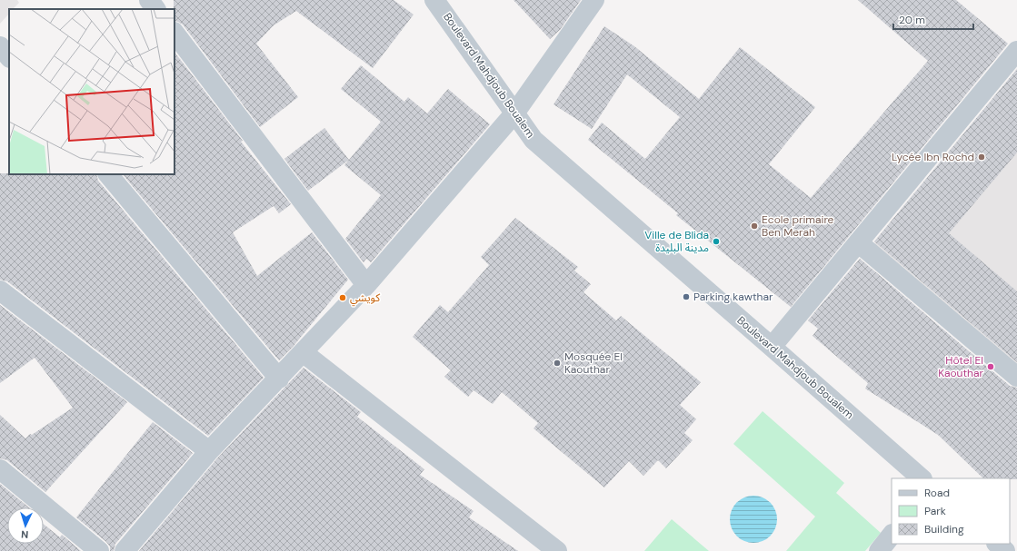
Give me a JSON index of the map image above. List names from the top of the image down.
{
  "streets": {
    "street": ["Boulevard Mahdjoub Boualem"]
  },
  "places": [
    "Lycée Ibn Rochd",
    "Ecole primaire Ben Merah",
    "Ville de Blida مدينة البليدة",
    "Parking kawthar",
    "كويشي",
    "Mosquée El Kaouthar",
    "Hôtel El Kaouthar"
  ],
  "legend": ["Road", "Park", "Building"],
  "scale_bar": "20 m",
  "north": "bottom"
}
